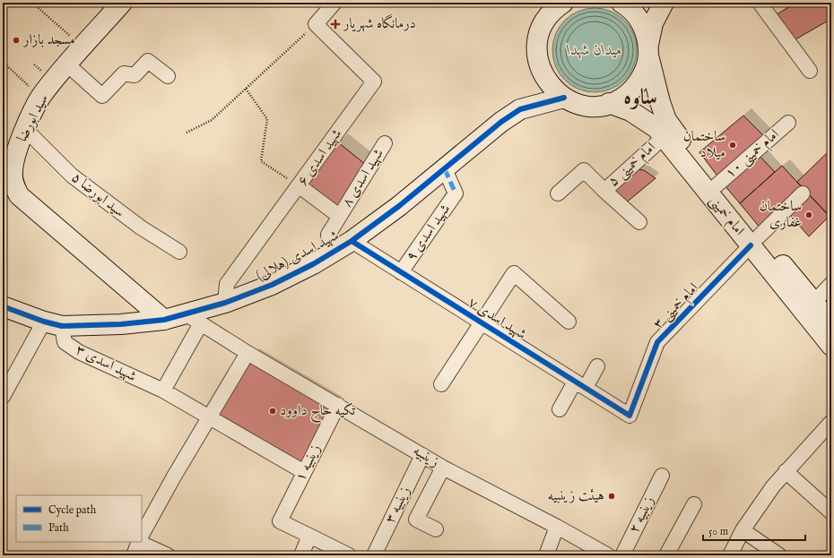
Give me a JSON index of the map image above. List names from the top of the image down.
{
  "streets": {
    "street": [
      "سید ابورضا",
      "امام خمینی ۱۰",
      "شهید اسدی ۶",
      "امام خمینی ۵",
      "شهید اسدی ۸",
      "سید ابورضا ۵",
      "امام خمینی",
      "شهید اسدی ۹",
      "شهید اسدی (هلالی)",
      "امام خمینی ۳",
      "شهید اسدی ۷",
      "شهید اسدی ۳",
      "زینبیه",
      "زینبیه ۱",
      "زینبیه ۳",
      "زینبیه ۲"
    ]
  },
  "crossings": [
    ["سید ابورضا", "سید ابورضا ۵"],
    ["سید ابورضا", "شهید اسدی (هلالی)"],
    ["امام خمینی ۱۰", "امام خمینی"],
    ["شهید اسدی ۶", "شهید اسدی (هلالی)"],
    ["امام خمینی ۵", "امام خمینی"],
    ["شهید اسدی ۸", "شهید اسدی (هلالی)"],
    ["امام خمینی", "امام خمینی ۳"],
    ["شهید اسدی ۹", "شهید اسدی (هلالی)"],
    ["شهید اسدی ۹", "شهید اسدی ۷"],
    ["شهید اسدی (هلالی)", "شهید اسدی ۷"],
    ["شهید اسدی (هلالی)", "شهید اسدی ۳"],
    ["شهید اسدی (هلالی)", "زینبیه"],
    ["امام خمینی ۳", "شهید اسدی ۷"],
    ["شهید اسدی ۳", "زینبیه ۱"],
    ["زینبیه", "زینبیه ۱"],
    ["زینبیه", "زینبیه ۳"]
  ],
  "districts": ["ساوه"],
  "water": ["میدان شهدا"],
  "places": {
    "health": ["درمانگاه شهریار"],
    "other": [
      "مسجد بازار",
      "ساختمان میلاد",
      "ساختمان غفاری",
      "تکیه حاج داوود",
      "هیئت زینبیه"
    ]
  },
  "legend": ["Cycle path", "Path"],
  "scale_bar": "50 m"
}
